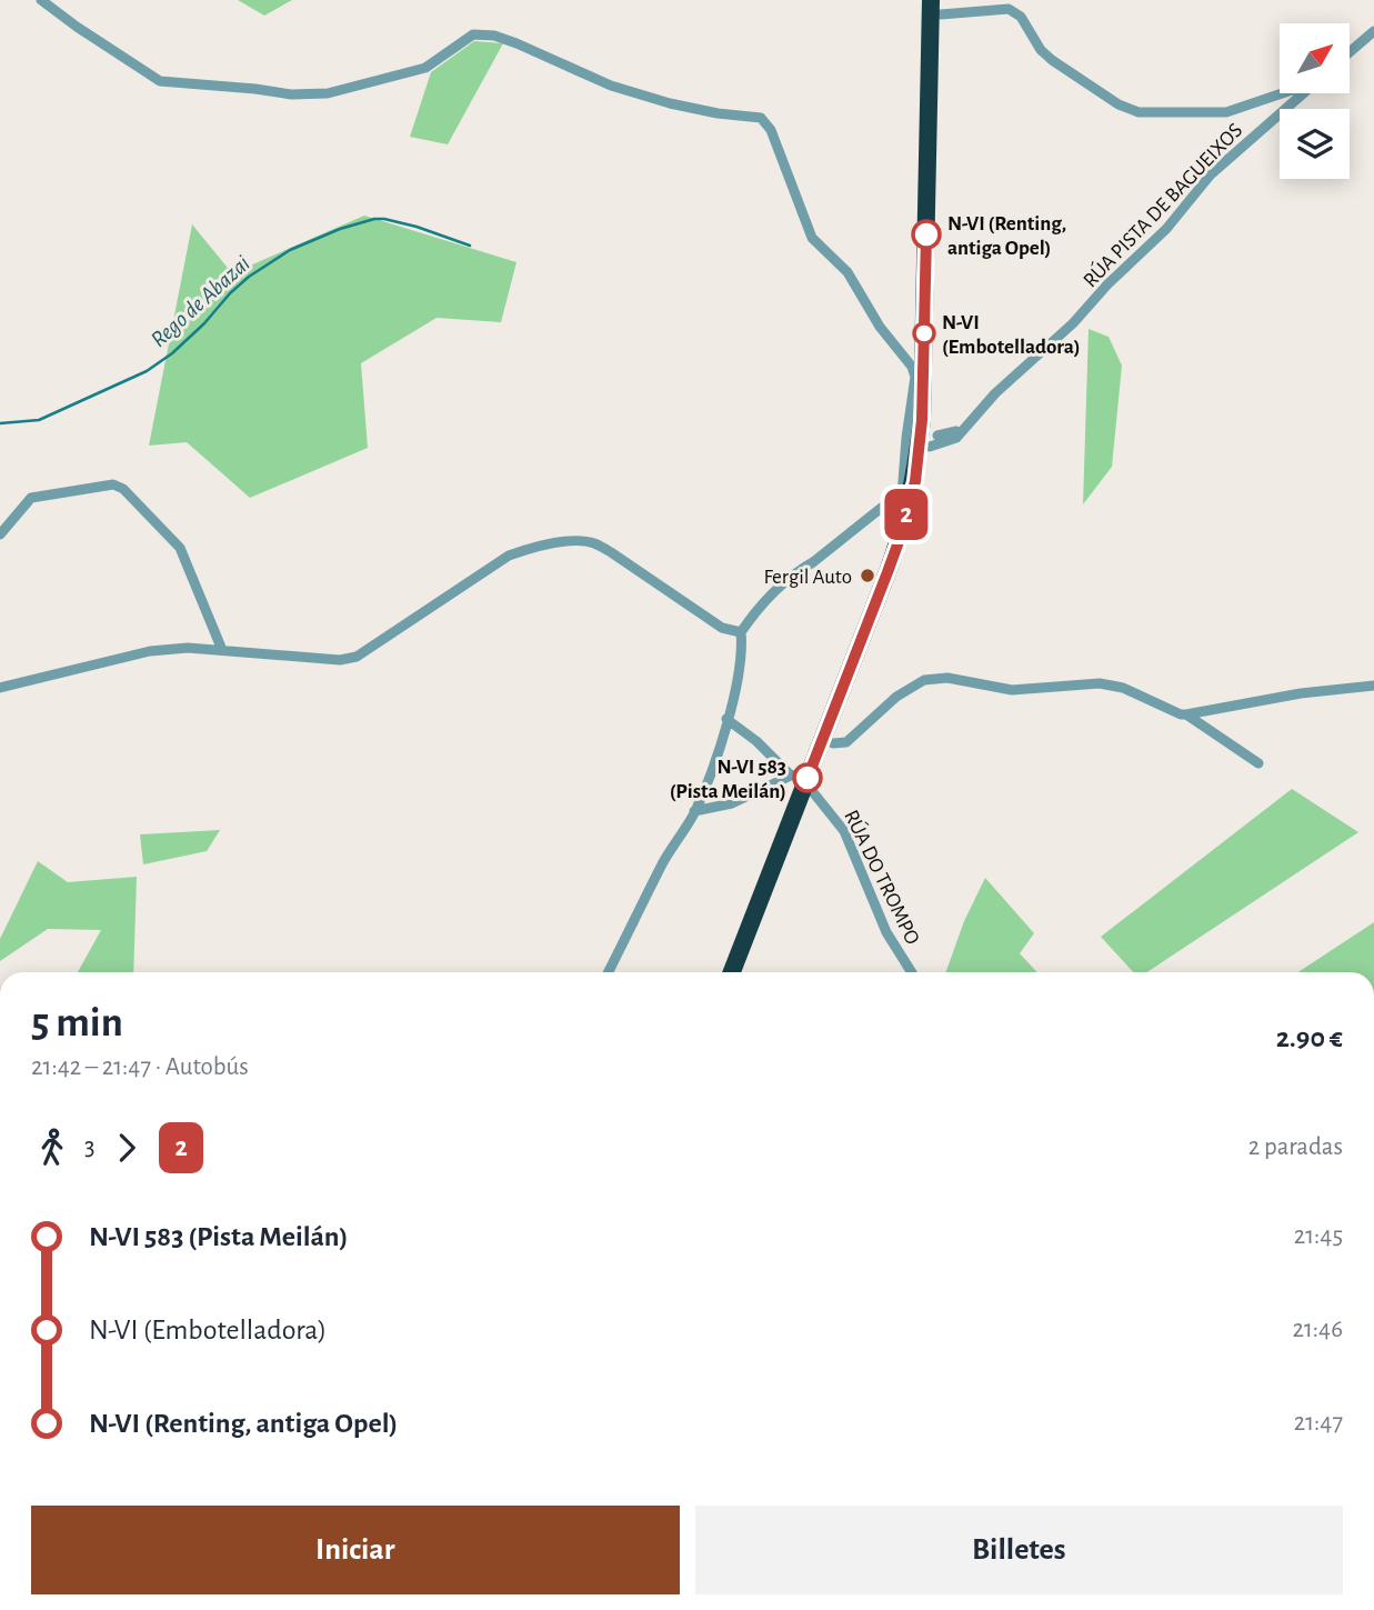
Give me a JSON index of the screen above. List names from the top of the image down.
{
  "streets": {
    "street": ["RÚA PISTA DE BAGUEIXOS", "RÚA DO TROMPO"]
  },
  "water": ["Rego de Abazai"],
  "places": [
    "N-VI (Renting, antiga Opel)",
    "N-VI (Embotelladora)",
    "Fergil Auto",
    "N-VI 583 (Pista Meilán)"
  ],
  "lines": ["bus line 2"],
  "north": "top right",
  "page": {
    "on_map": "2",
    "heading": ["5 min", "21:42 – 21:47 · Autobús", "2.90 €"],
    "legs": ["3", "2", "2 paradas"],
    "list": [
      {
        "name": "N-VI 583 (Pista Meilán)",
        "value": "21:45"
      },
      {
        "name": "N-VI (Embotelladora)",
        "value": "21:46"
      },
      {
        "name": "N-VI (Renting, antiga Opel)",
        "value": "21:47"
      }
    ],
    "buttons": ["Iniciar", "Billetes"]
  }
}
